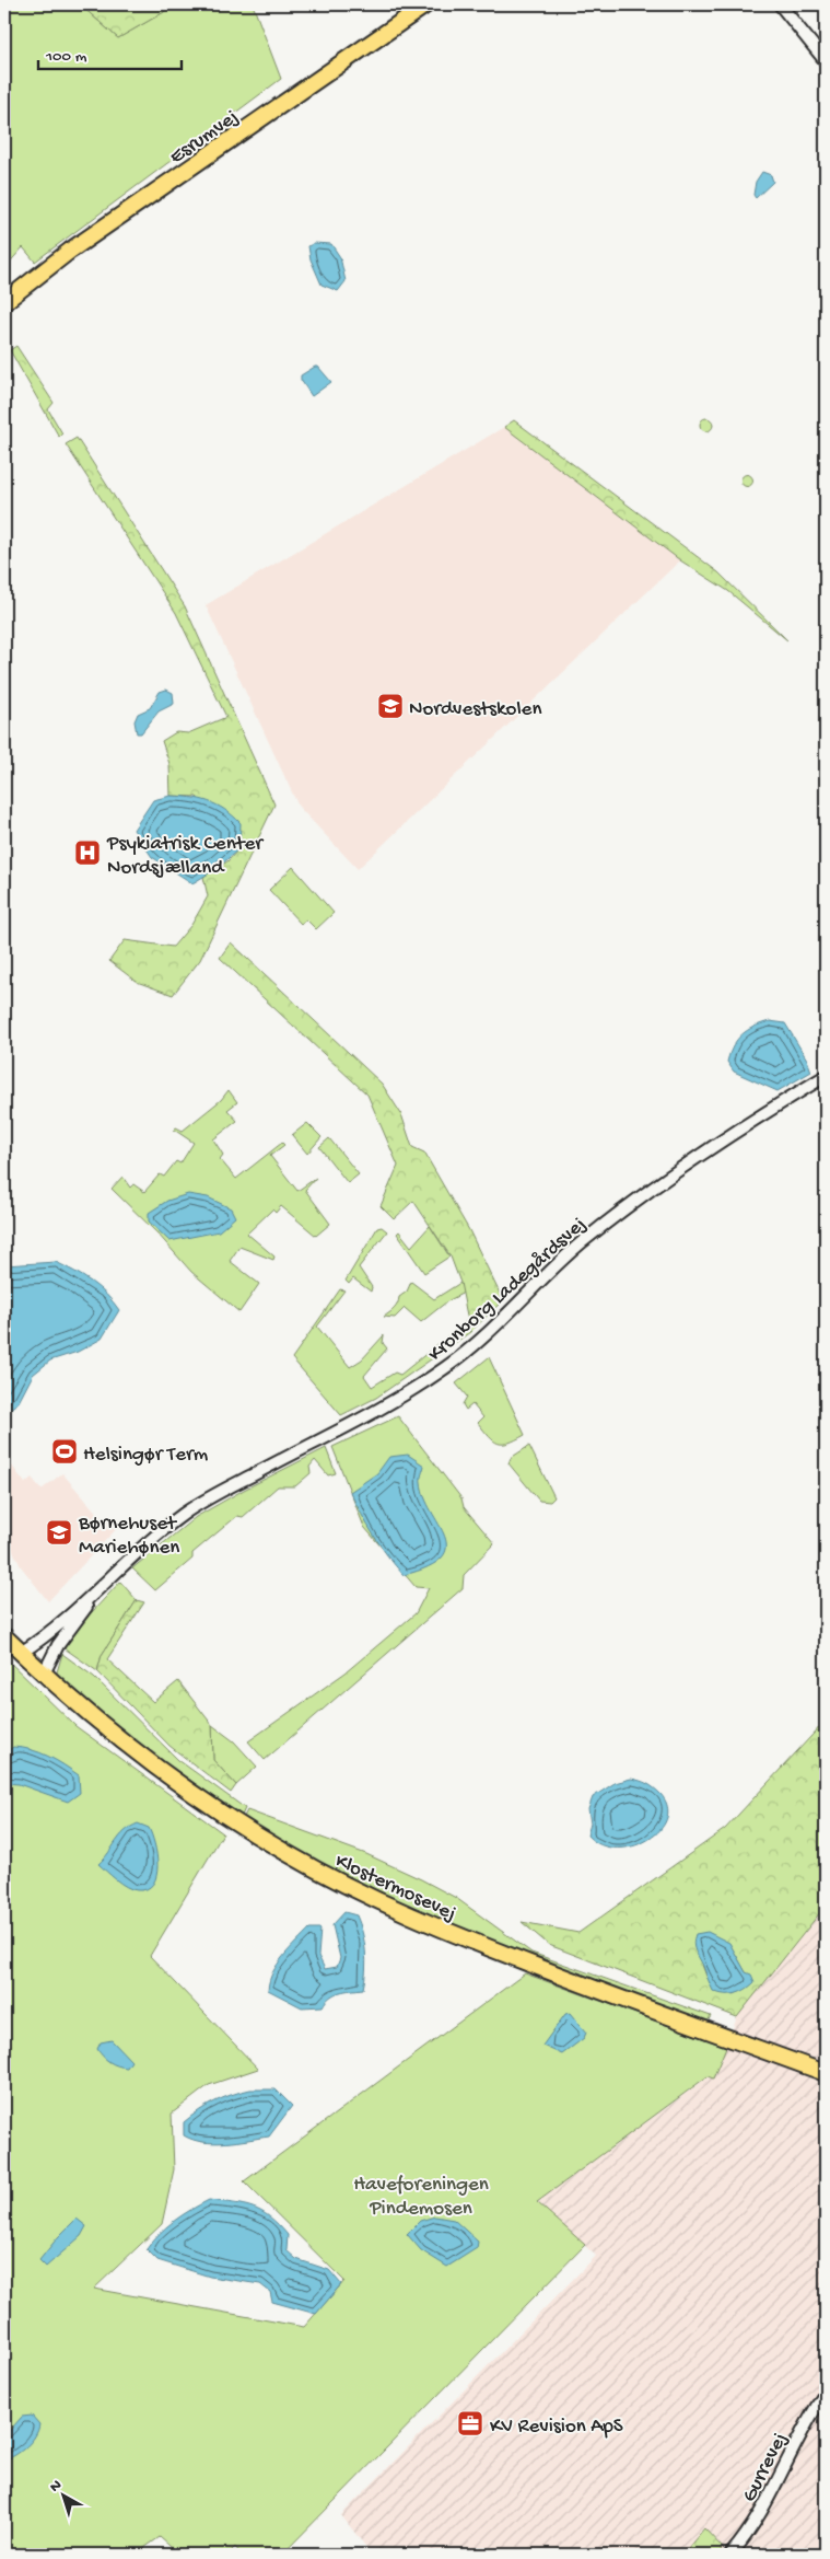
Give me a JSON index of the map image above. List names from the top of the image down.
{
  "streets": {
    "main road": ["Esrumvej", "Klostermosevej"],
    "street": ["Kronborg Ladegårdsvej", "Gurrevej"]
  },
  "crossings": [
    ["Kronborg Ladegårdsvej", "Klostermosevej"]
  ],
  "parks": ["Haveforeningen Pindemosen"],
  "places": {
    "school or university": ["Nordvestskolen", "Børnehuset Mariehønen"],
    "hospital": ["Psykiatrisk Center Nordsjælland"],
    "sports": ["Helsingør Term"],
    "office": ["KV Revision ApS"]
  },
  "scale_bar": "100 m",
  "north": "top left"
}
